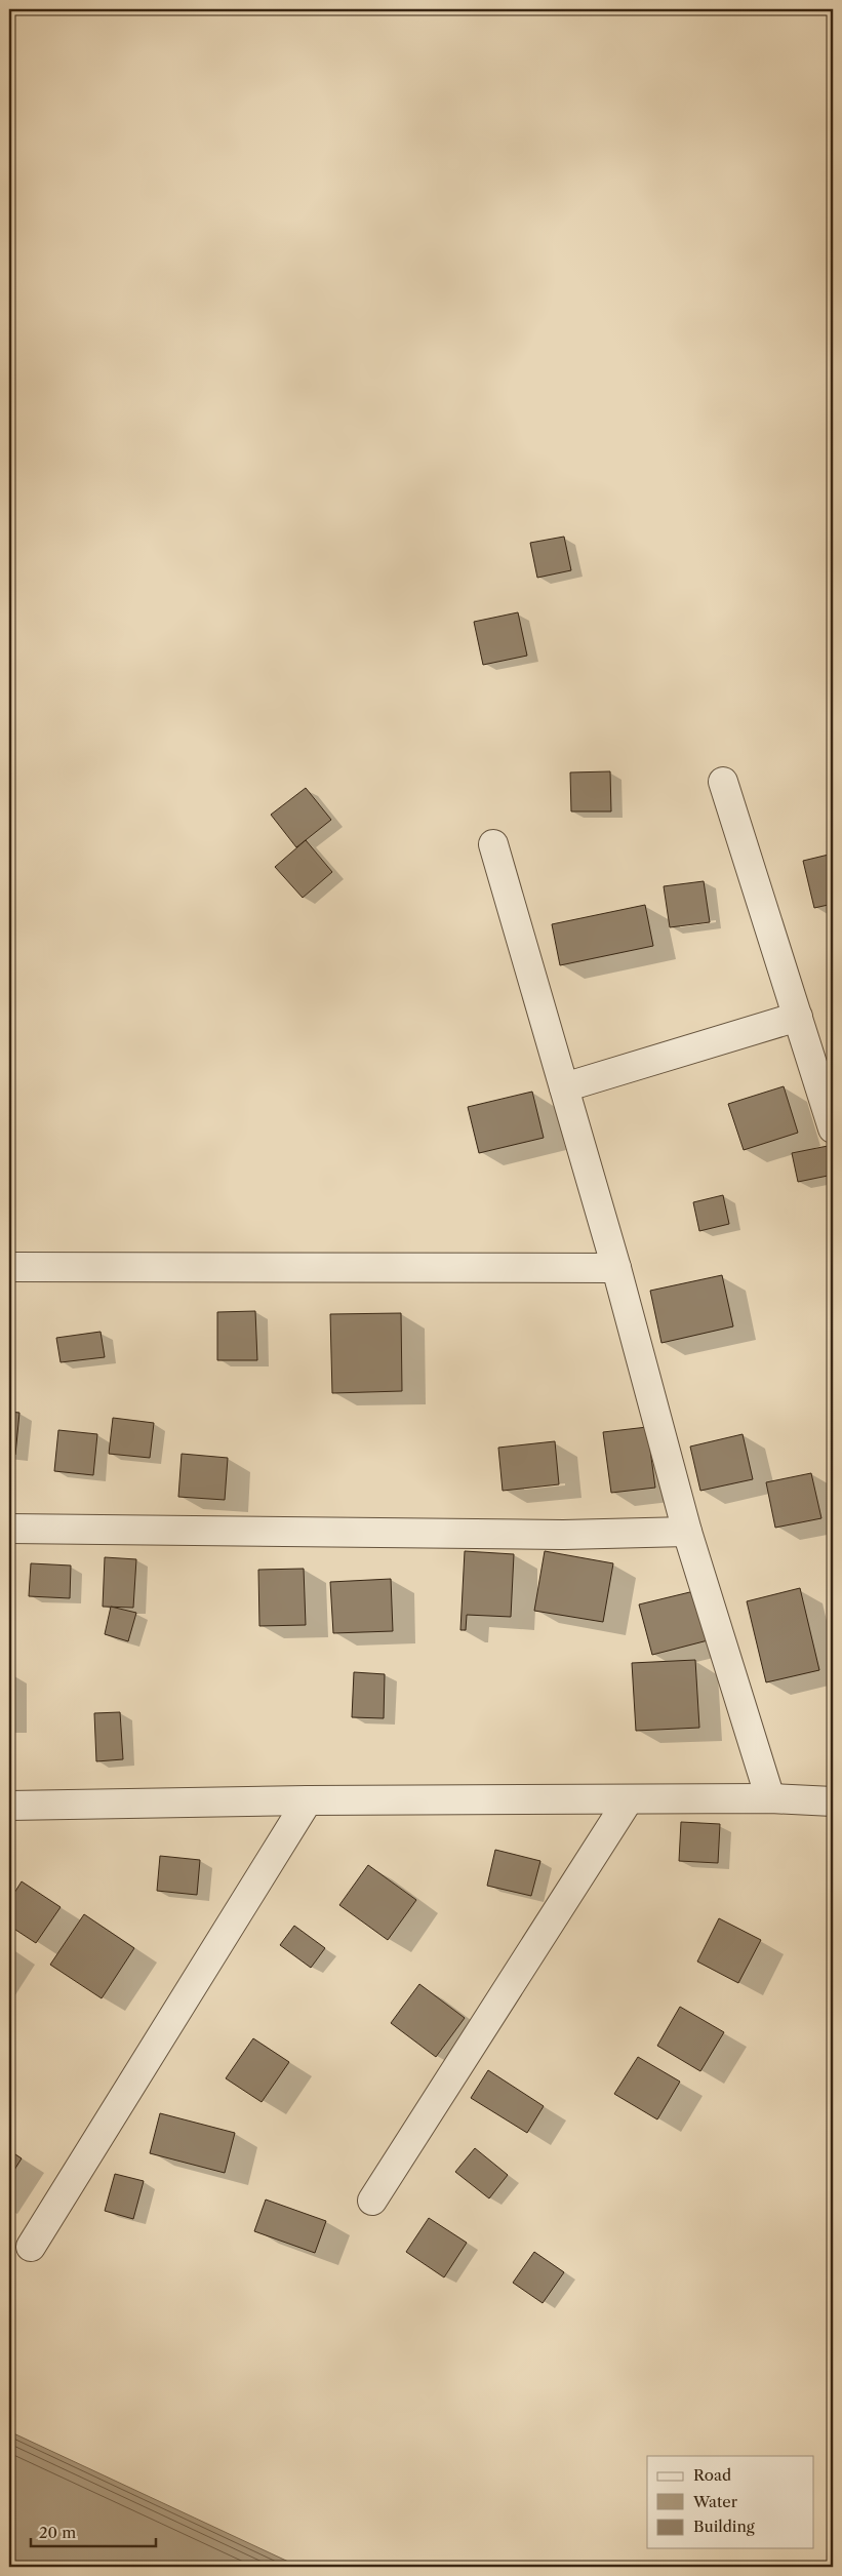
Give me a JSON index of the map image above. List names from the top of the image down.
{
  "legend": ["Road", "Water", "Building"],
  "scale_bar": "20 m"
}
